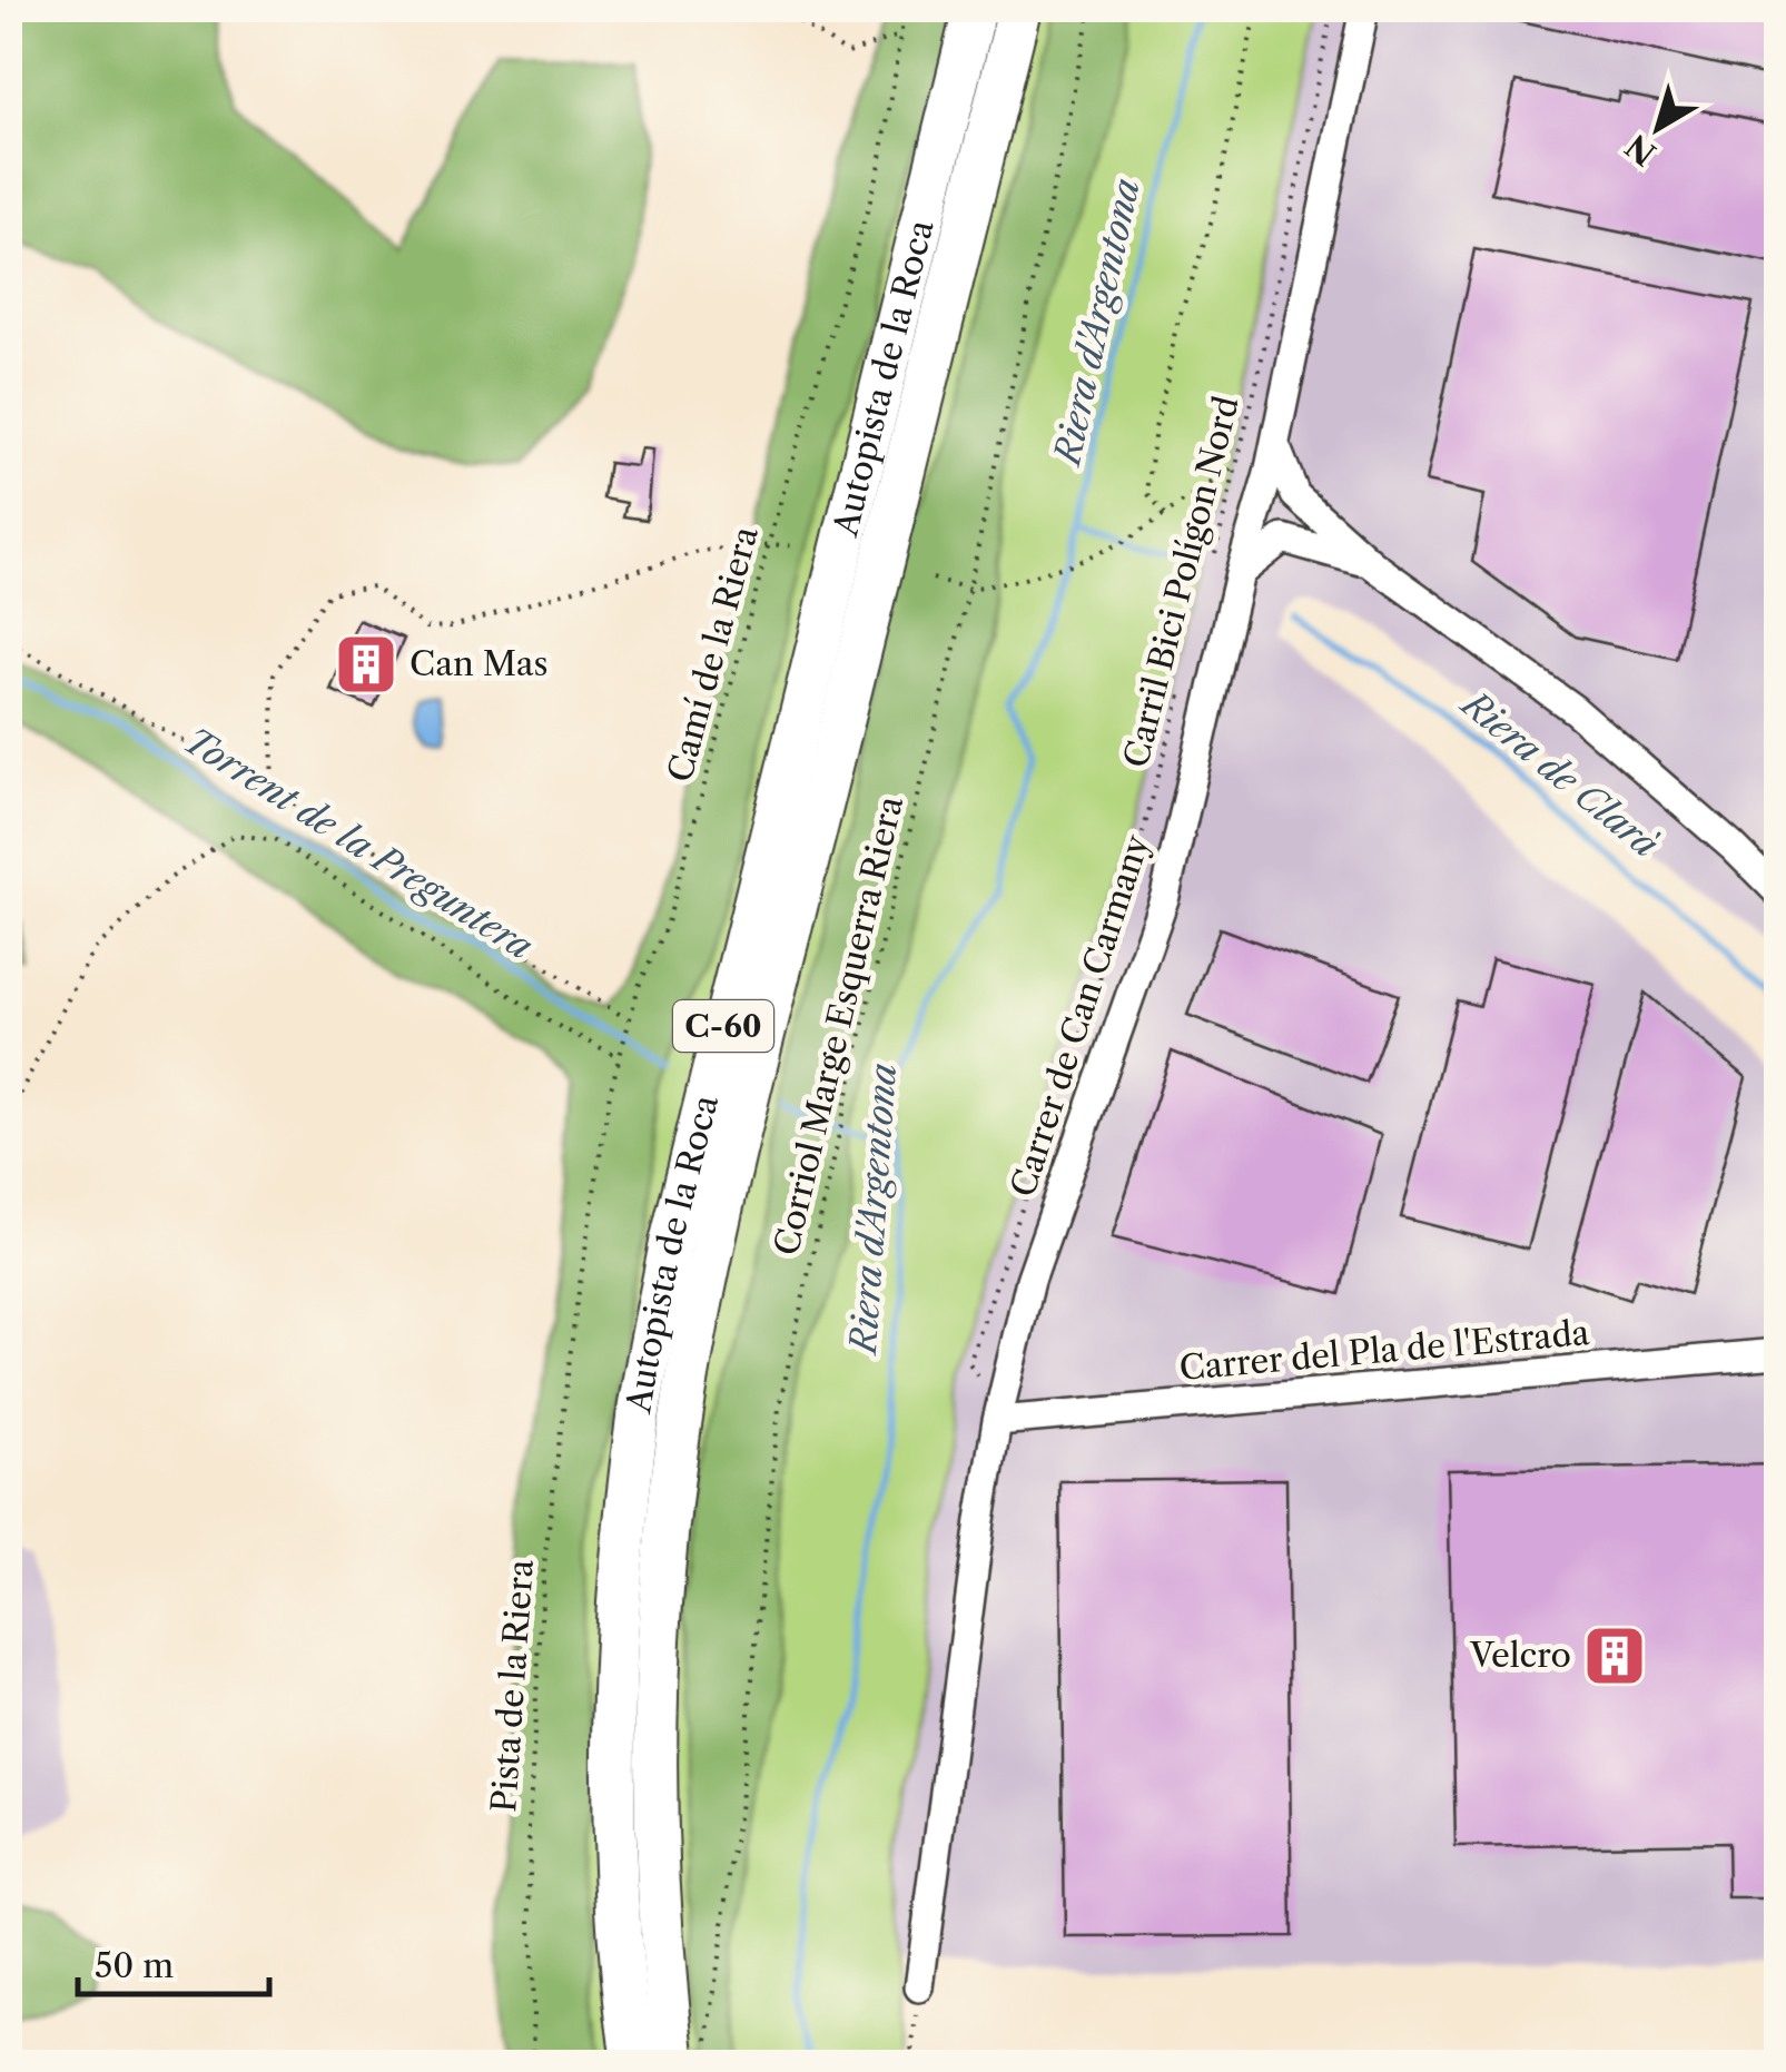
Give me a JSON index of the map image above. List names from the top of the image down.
{
  "streets": {
    "highway": ["Autopista de la Roca", "C-60"],
    "street": ["Carrer de Can Carmany", "Carrer del Pla de l'Estrada"],
    "path": [
      "Carril Bici Polígon Nord",
      "Camí de la Riera",
      "Corriol Marge Esquerra Riera",
      "Pista de la Riera"
    ]
  },
  "crossings": [
    ["Autopista de la Roca", "Corriol Marge Esquerra Riera"],
    ["Carril Bici Polígon Nord", "Carrer de Can Carmany"],
    ["Camí de la Riera", "Pista de la Riera"],
    ["Carrer de Can Carmany", "Carrer del Pla de l'Estrada"]
  ],
  "water": ["Riera d'Argentona", "Riera de Clarà", "Torrent de la Preguntera"],
  "places": {
    "building": ["Can Mas", "Velcro"]
  },
  "scale_bar": "50 m",
  "north": "bottom left"
}
